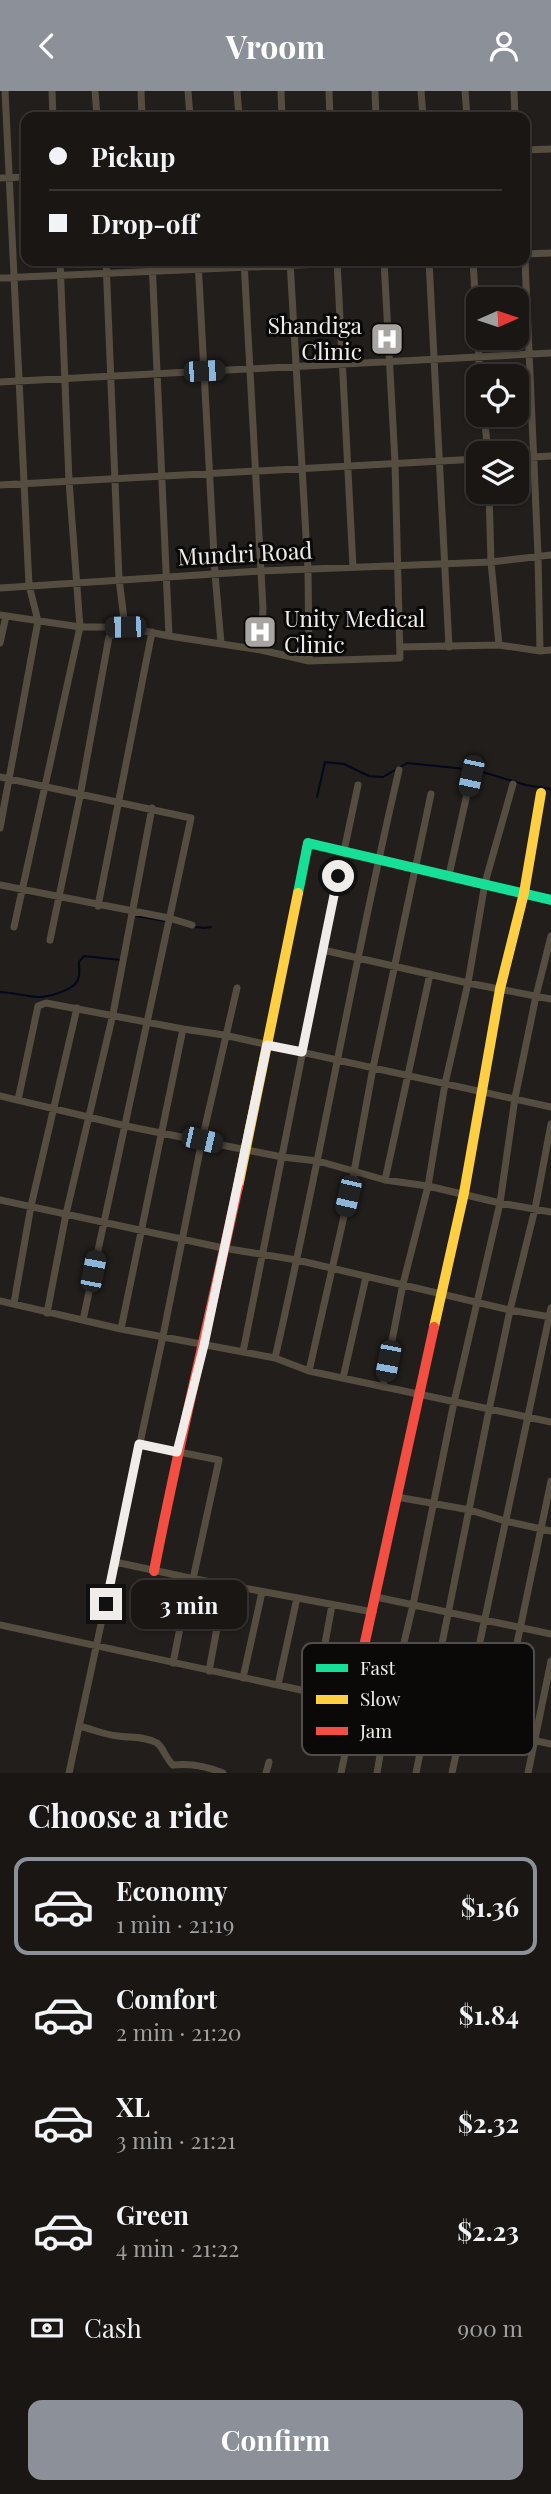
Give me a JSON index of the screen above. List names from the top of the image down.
{
  "streets": {
    "street": ["Mundri Road"]
  },
  "places": {
    "hospital": ["Shandiga Clinic", "Unity Medical Clinic"]
  },
  "legend": ["Fast", "Slow", "Jam"],
  "north": "right",
  "page": {
    "header": "Vroom",
    "banner": ["Pickup", "Drop-off"],
    "bubble": "3 min",
    "heading": "Choose a ride",
    "list": [
      {
        "name": "Economy",
        "note": "1 min · 21:19",
        "value": "$1.36"
      },
      {
        "name": "Comfort",
        "note": "2 min · 21:20",
        "value": "$1.84"
      },
      {
        "name": "XL",
        "note": "3 min · 21:21",
        "value": "$2.32"
      },
      {
        "name": "Green",
        "note": "4 min · 21:22",
        "value": "$2.23"
      }
    ],
    "pay": ["Cash", "900 m"],
    "buttons": "Confirm"
  }
}
